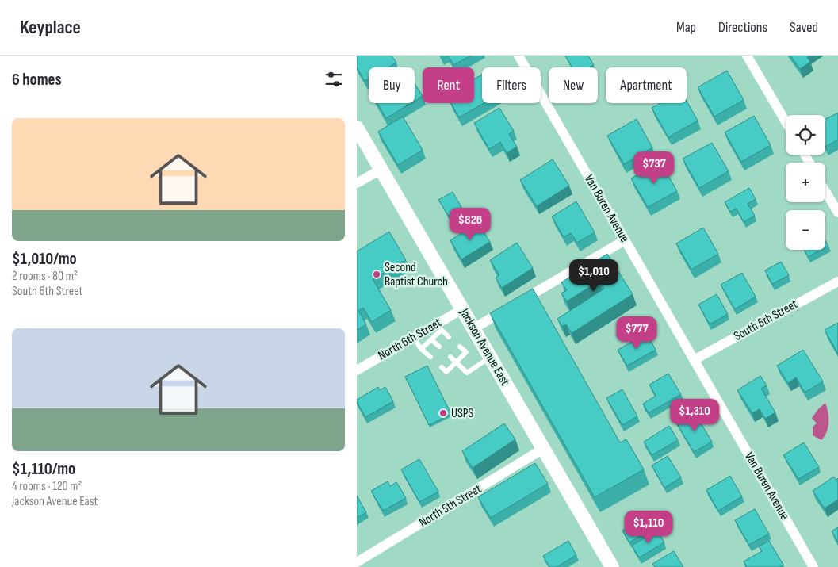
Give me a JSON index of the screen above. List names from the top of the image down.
{
  "streets": {
    "main road": ["Jackson Avenue East"],
    "street": [
      "Van Buren Avenue",
      "South 5th Street",
      "North 6th Street",
      "North 5th Street"
    ]
  },
  "crossings": [
    ["Van Buren Avenue", "South 5th Street"],
    ["North 6th Street", "Jackson Avenue East"],
    ["Jackson Avenue East", "North 5th Street"]
  ],
  "places": ["Second Baptist Church", "USPS"],
  "page": {
    "header": "Keyplace",
    "nav": ["Map", "Directions", "Saved"],
    "heading": "6 homes",
    "chip": [
      "Buy",
      "Rent",
      "Filters",
      "New",
      "Apartment"
    ],
    "list": [
      {
        "name": "$1,010/mo",
        "note": "2 rooms · 80 m² · South 6th Street"
      },
      {
        "name": "$1,110/mo",
        "note": "4 rooms · 120 m² · Jackson Avenue East"
      }
    ],
    "map_buttons": ["+", "−"],
    "price": [
      "$737",
      "$826",
      "$1,010",
      "$777",
      "$1,310",
      "$1,110"
    ]
  }
}
